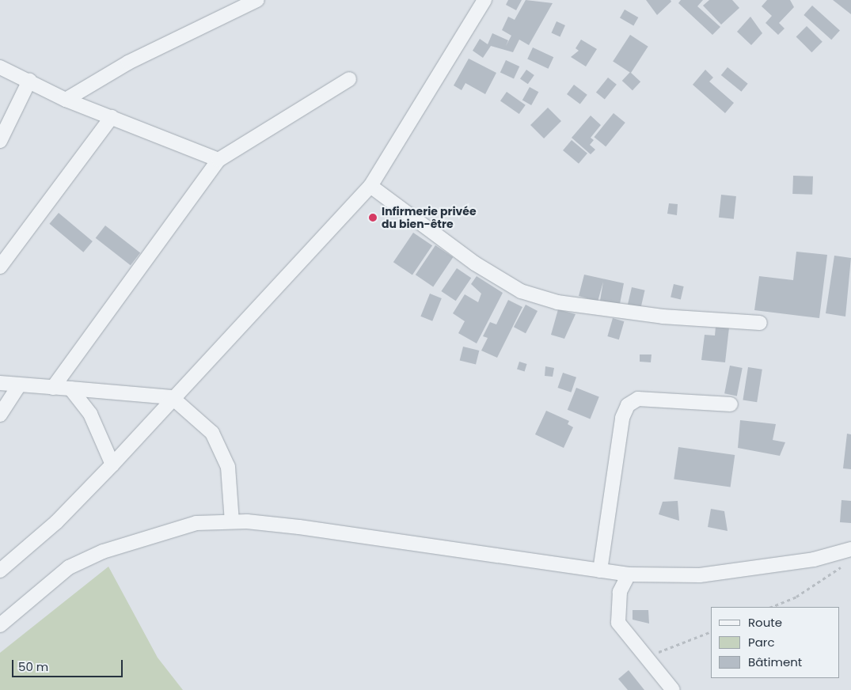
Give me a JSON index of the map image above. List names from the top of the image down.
{
  "places": ["Infirmerie privée du bien-être"],
  "legend": ["Route", "Parc", "Bâtiment"],
  "scale_bar": "50 m"
}
